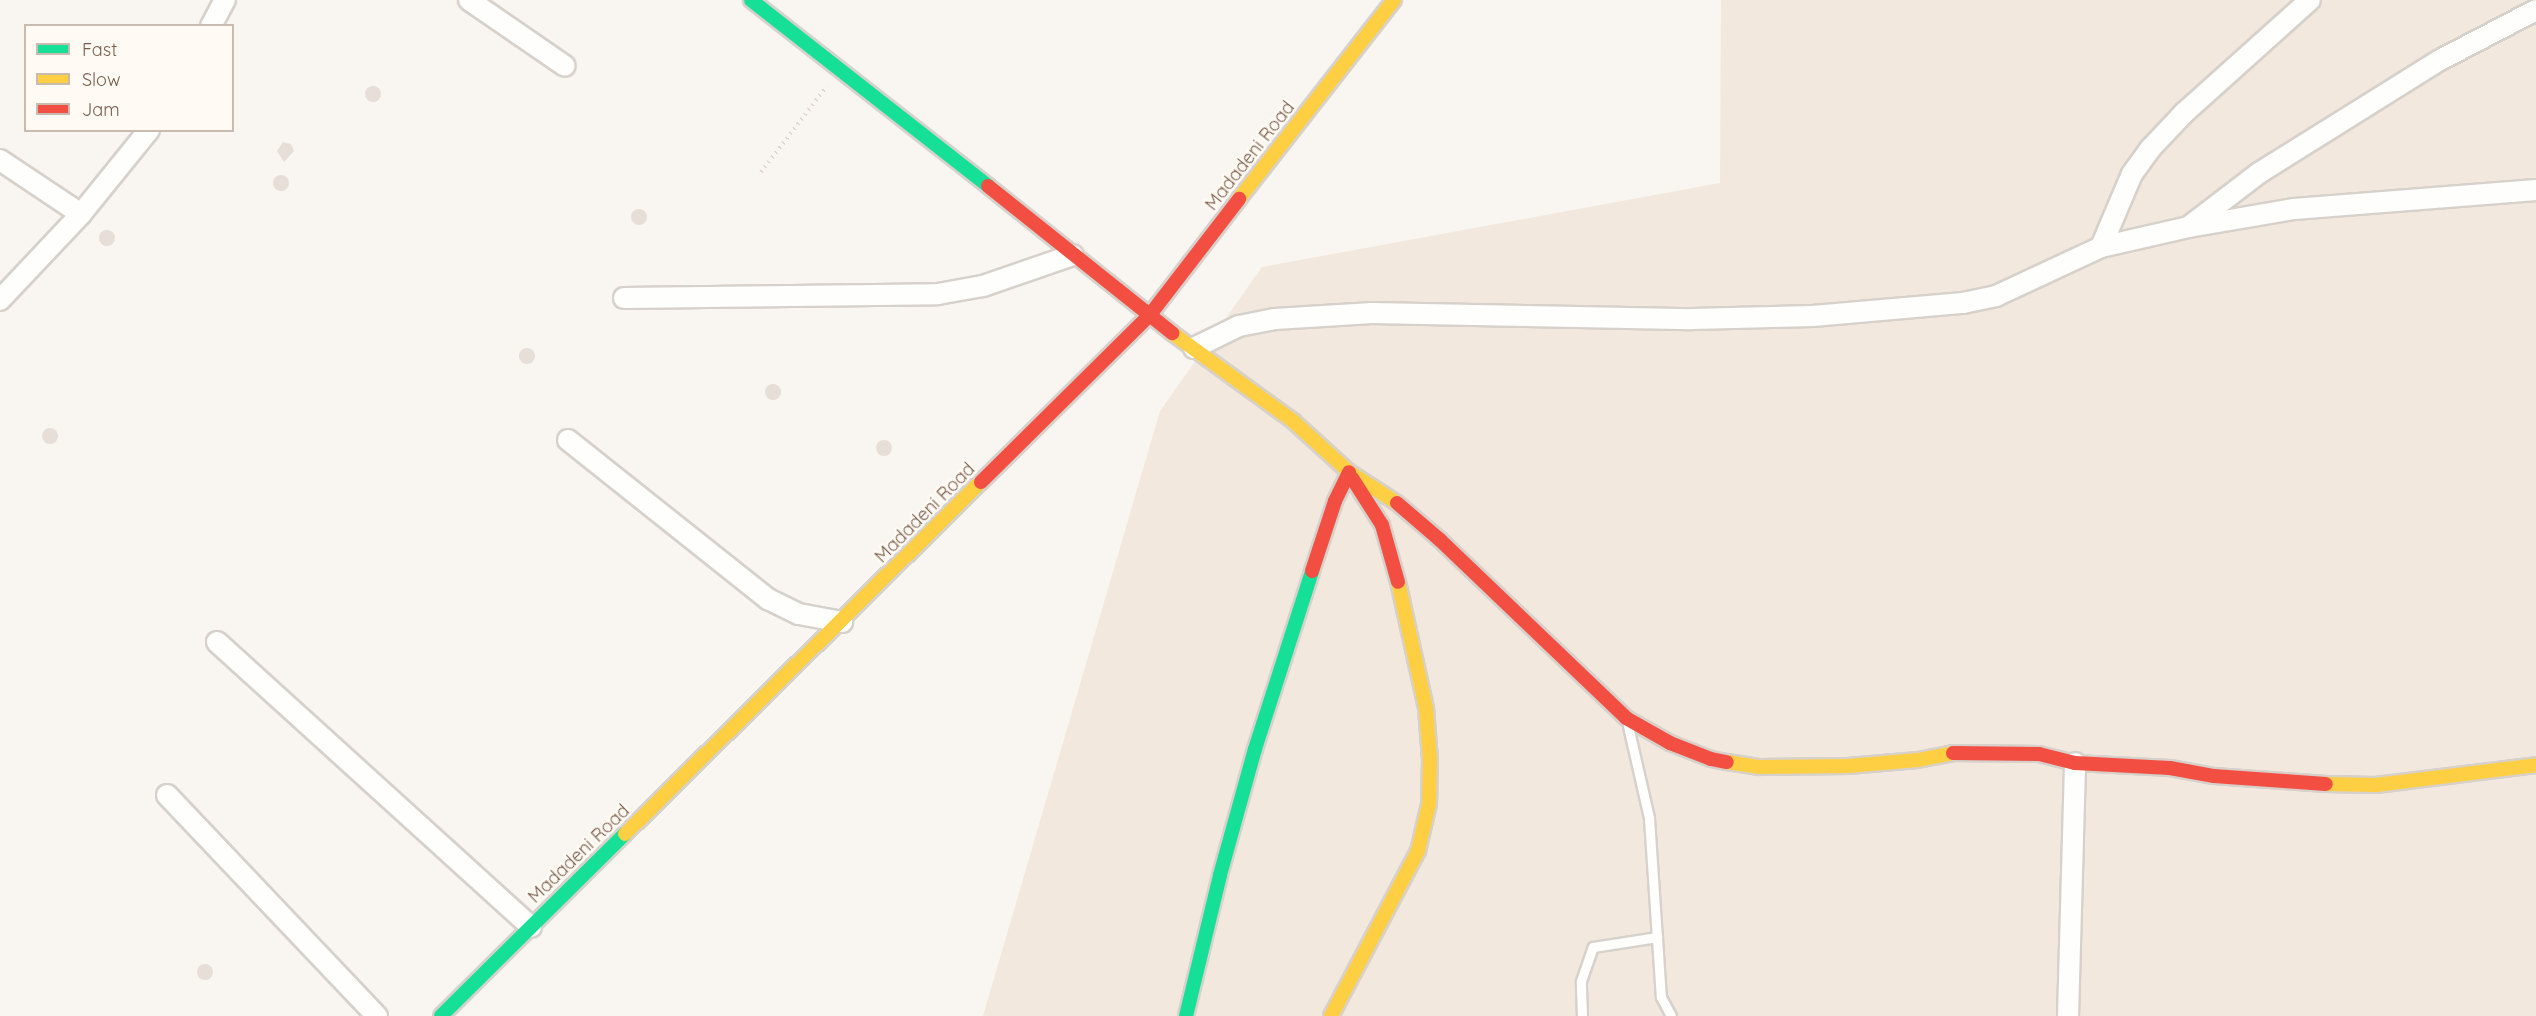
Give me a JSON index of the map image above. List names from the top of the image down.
{
  "streets": {
    "street": ["Madadeni Road"]
  },
  "legend": ["Fast", "Slow", "Jam"]
}
